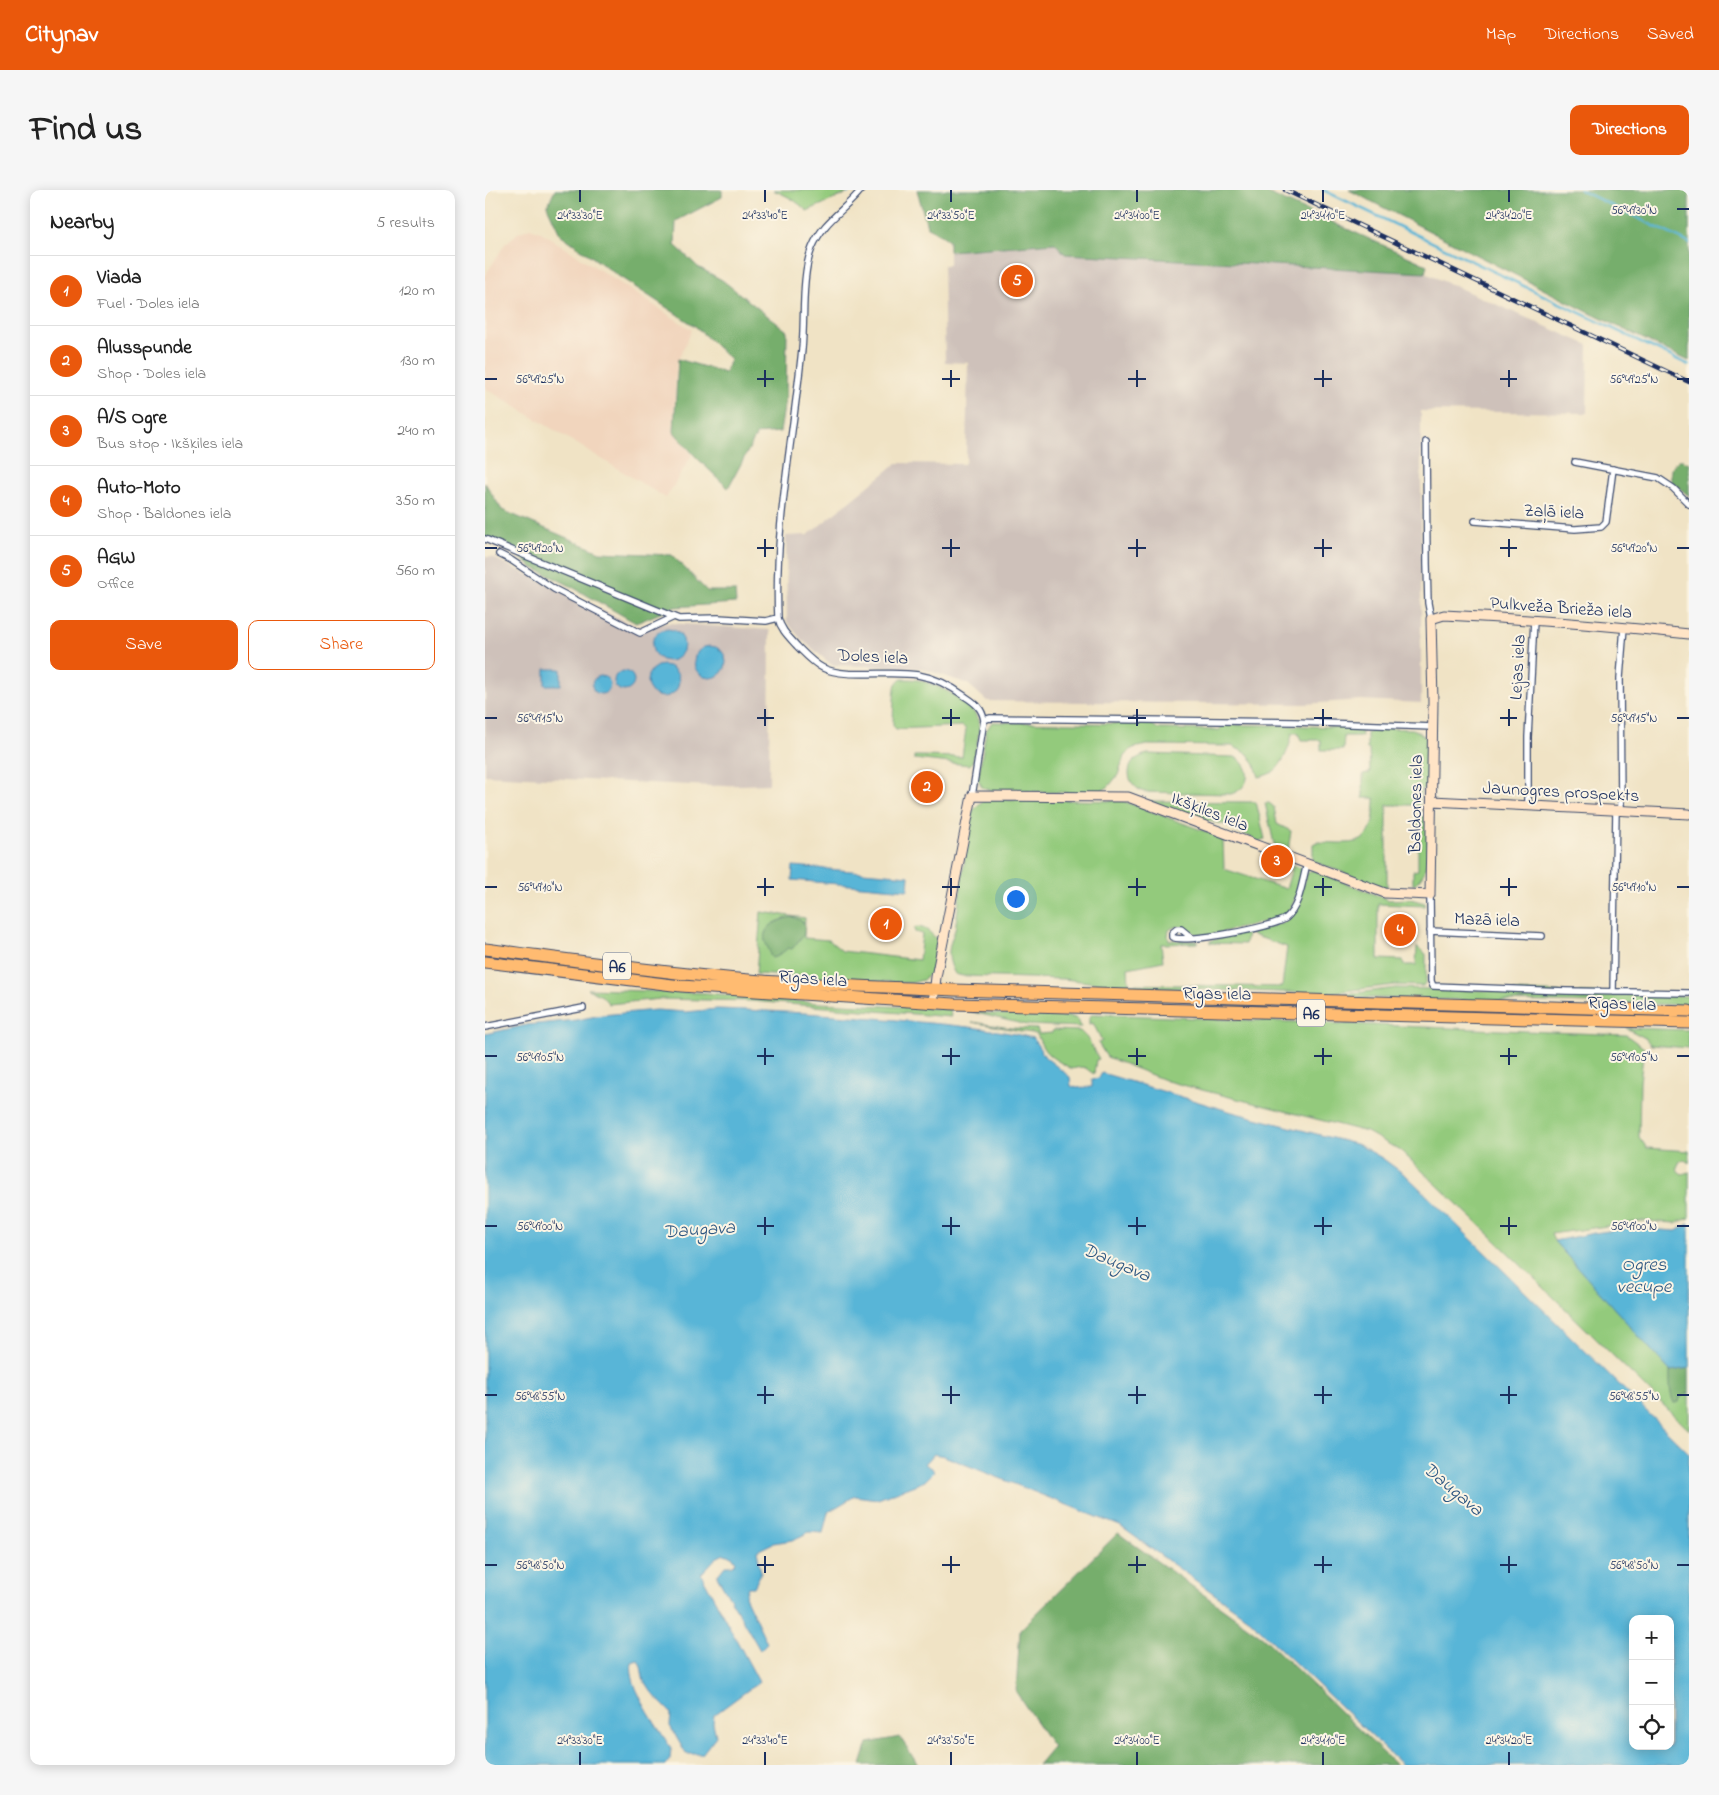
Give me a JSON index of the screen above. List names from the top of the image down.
{
  "streets": {
    "highway": ["A6", "Rīgas iela"],
    "street": [
      "Zaļā iela",
      "Pulkveža Brieža iela",
      "Doles iela",
      "Lejas iela",
      "Jaunogres prospekts",
      "Baldones iela",
      "Ikšķiles iela",
      "Mazā iela"
    ]
  },
  "crossings": [
    ["Pulkveža Brieža iela", "Lejas iela"],
    ["Pulkveža Brieža iela", "Baldones iela"],
    ["Lejas iela", "Jaunogres prospekts"],
    ["Jaunogres prospekts", "Baldones iela"],
    ["Baldones iela", "Ikšķiles iela"],
    ["Baldones iela", "Mazā iela"],
    ["Baldones iela", "Rīgas iela"]
  ],
  "water": ["Daugava", "Ogres vecupe"],
  "page": {
    "header": "Citynav",
    "nav": ["Map", "Directions", "Saved"],
    "title": "Find us",
    "buttons": [
      "Directions",
      ["Save", "Share"]
    ],
    "heading": ["Nearby", "5 results"],
    "list": [
      {
        "mark": "1",
        "name": "Viada",
        "note": "Fuel · Doles iela",
        "value": "120 m"
      },
      {
        "mark": "2",
        "name": "Alusspunde",
        "note": "Shop · Doles iela",
        "value": "130 m"
      },
      {
        "mark": "3",
        "name": "A/S Ogre",
        "note": "Bus stop · Ikšķiles iela",
        "value": "240 m"
      },
      {
        "mark": "4",
        "name": "Auto-Moto",
        "note": "Shop · Baldones iela",
        "value": "350 m"
      },
      {
        "mark": "5",
        "name": "AGW",
        "note": "Office",
        "value": "560 m"
      }
    ],
    "pins": [
      "5",
      "2",
      "3",
      "1",
      "4"
    ],
    "map_buttons": ["+", "−"]
  },
  "coordinates": [
    "56°49'30\"N",
    "24°33'30\"E",
    "24°33'40\"E",
    "24°33'50\"E",
    "24°34'00\"E",
    "24°34'10\"E",
    "24°34'20\"E",
    "56°49'25\"N",
    "56°49'20\"N",
    "56°49'15\"N",
    "56°49'10\"N",
    "56°49'05\"N",
    "56°49'00\"N",
    "56°48'55\"N",
    "56°48'50\"N"
  ]
}
